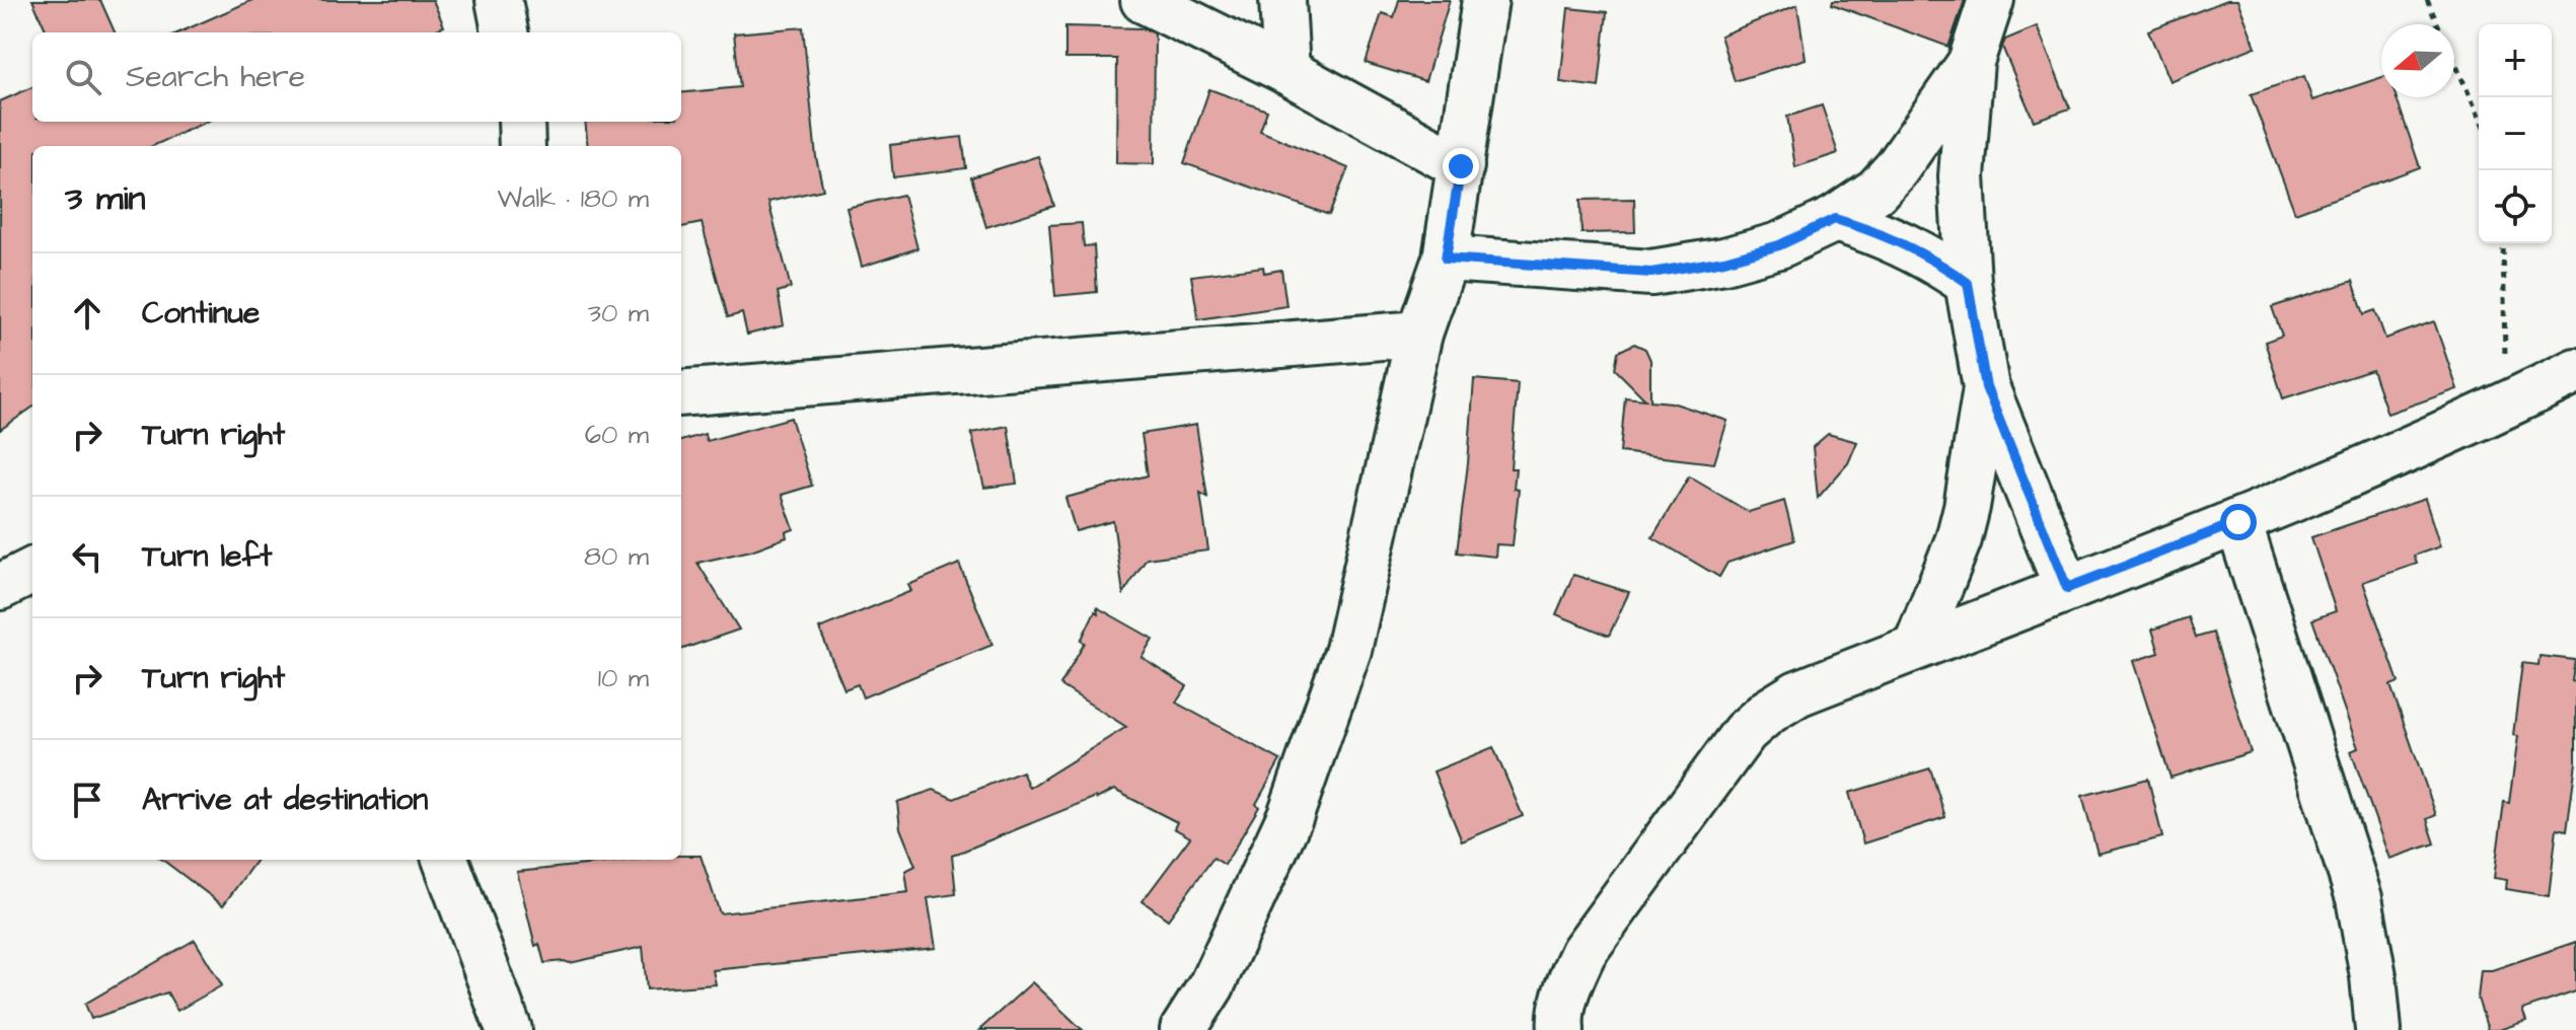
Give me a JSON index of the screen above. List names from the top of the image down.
{
  "north": "left",
  "page": {
    "map_buttons": ["+", "−"],
    "search": "Search here",
    "heading": ["3 min", "Walk · 180 m"],
    "list": [
      ["Continue", "30 m"],
      ["Turn right", "60 m"],
      ["Turn left", "80 m"],
      ["Turn right", "10 m"],
      "Arrive at destination"
    ]
  }
}
